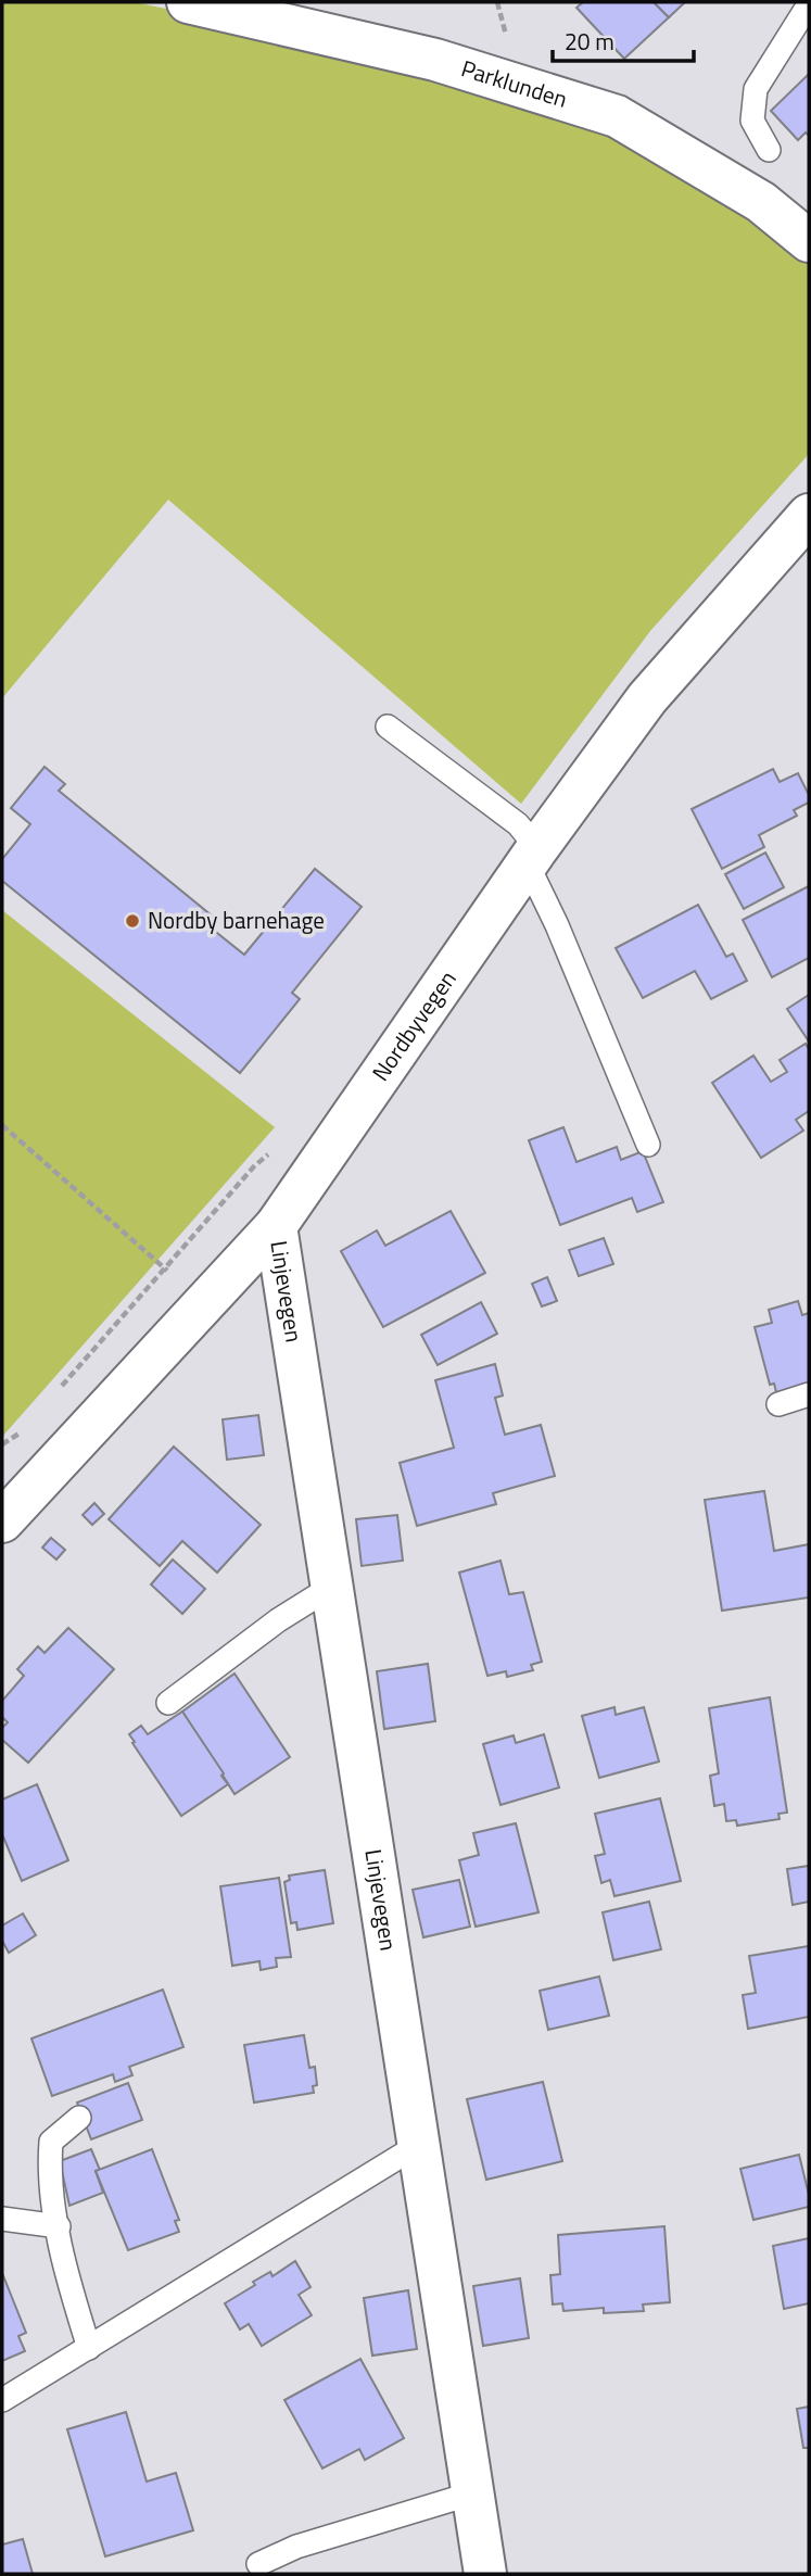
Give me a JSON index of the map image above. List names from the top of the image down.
{
  "streets": {
    "street": ["Parklunden", "Nordbyvegen", "Linjevegen"]
  },
  "crossings": [
    ["Nordbyvegen", "Linjevegen"]
  ],
  "places": ["Nordby barnehage"],
  "scale_bar": "20 m"
}
